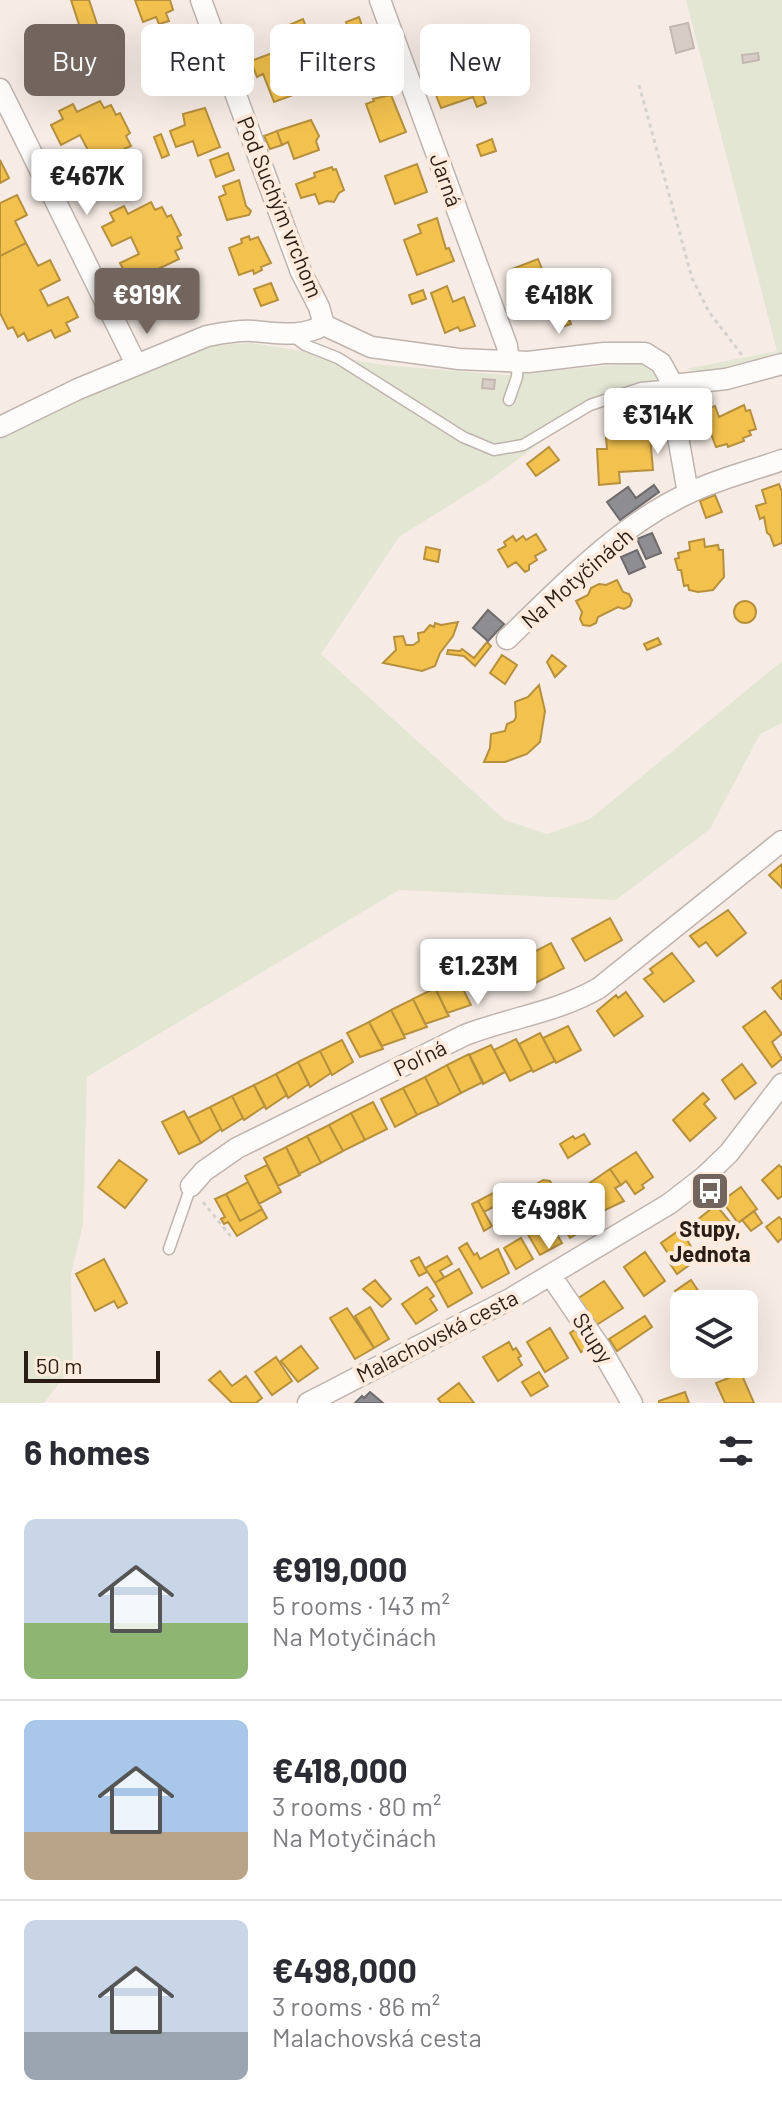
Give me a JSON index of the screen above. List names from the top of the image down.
{
  "streets": {
    "street": [
      "Jarná",
      "Pod Suchým vrchom",
      "Na Motyčinách",
      "Poľná",
      "Malachovská cesta",
      "Stupy"
    ]
  },
  "crossings": [
    ["Malachovská cesta", "Stupy"]
  ],
  "places": {
    "bus stop": ["Stupy, Jednota"]
  },
  "scale_bar": "50 m",
  "page": {
    "chip": [
      "Buy",
      "Rent",
      "Filters",
      "New"
    ],
    "price": [
      "€467K",
      "€919K",
      "€418K",
      "€314K",
      "€1.23M",
      "€498K"
    ],
    "scale": "50 m",
    "heading": "6 homes",
    "list": [
      {
        "name": "€919,000",
        "note": "5 rooms · 143 m² · Na Motyčinách"
      },
      {
        "name": "€418,000",
        "note": "3 rooms · 80 m² · Na Motyčinách"
      },
      {
        "name": "€498,000",
        "note": "3 rooms · 86 m² · Malachovská cesta"
      }
    ]
  }
}
